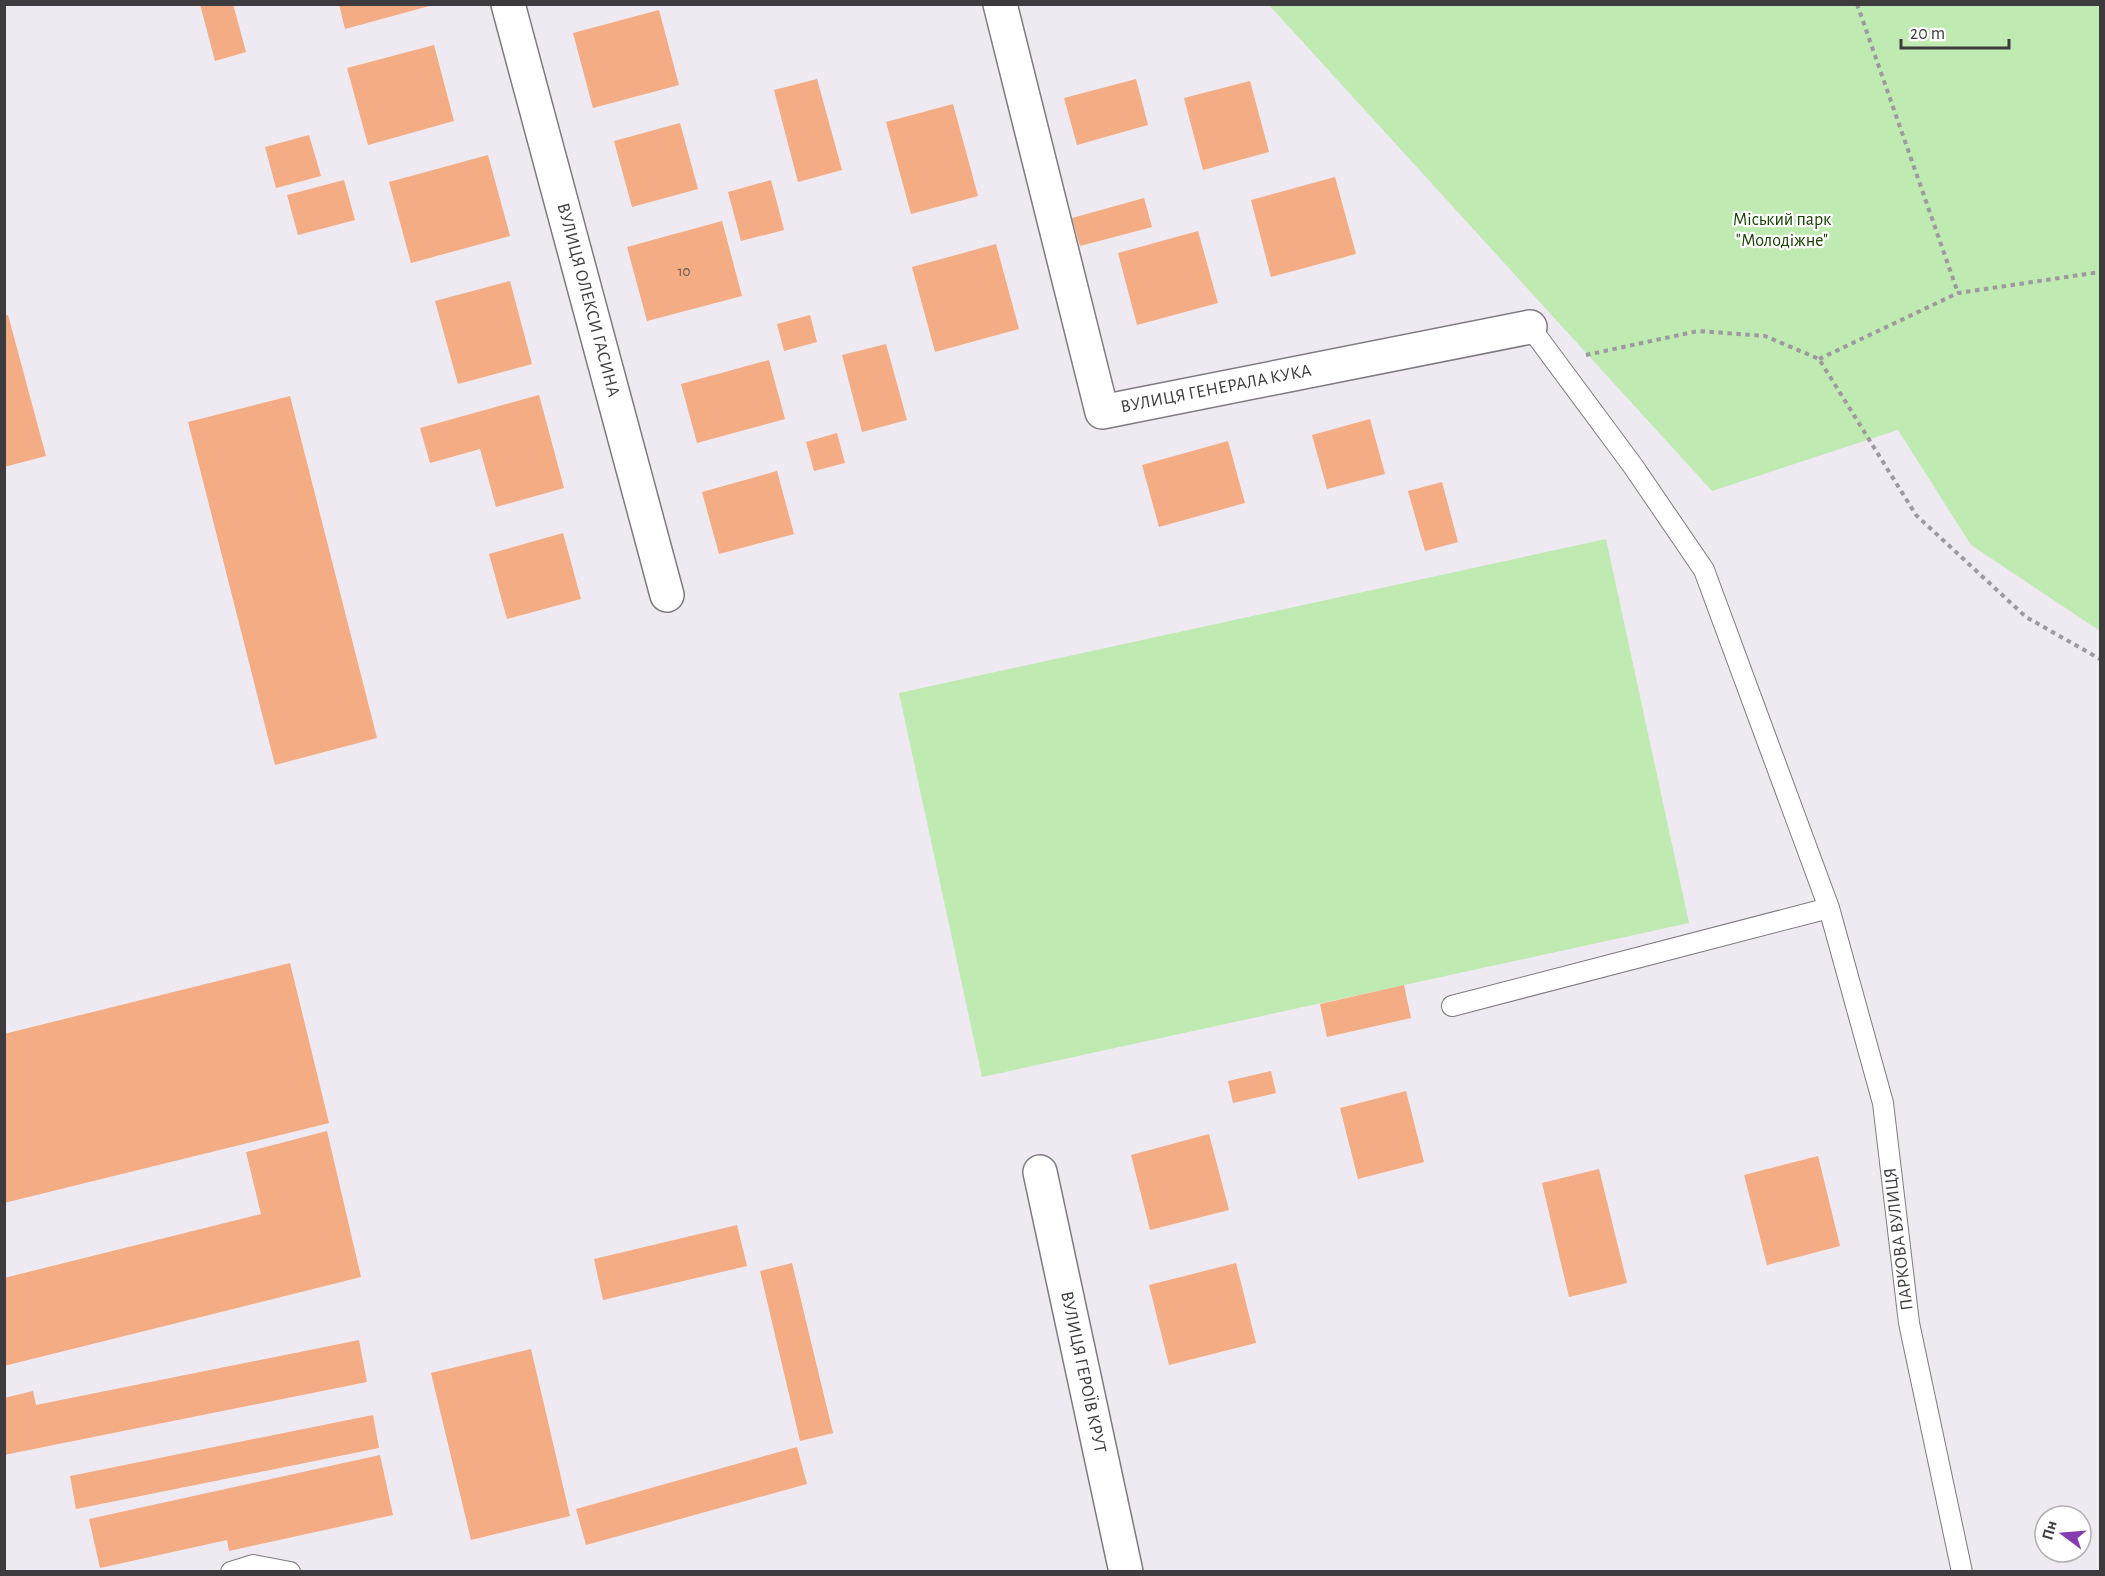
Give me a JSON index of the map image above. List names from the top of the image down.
{
  "streets": {
    "street": ["ВУЛИЦЯ ОЛЕКСИ ГАСИНА", "ВУЛИЦЯ ГЕНЕРАЛА КУКА", "ВУЛИЦЯ ГЕРОЇВ КРУТ"],
    "lane": ["ПАРКОВА ВУЛИЦЯ"]
  },
  "crossings": [
    ["ВУЛИЦЯ ГЕНЕРАЛА КУКА", "ПАРКОВА ВУЛИЦЯ"]
  ],
  "parks": ["Міський парк \"Молодіжне\""],
  "house_numbers": ["10"],
  "scale_bar": "20 m",
  "north": "left"
}
